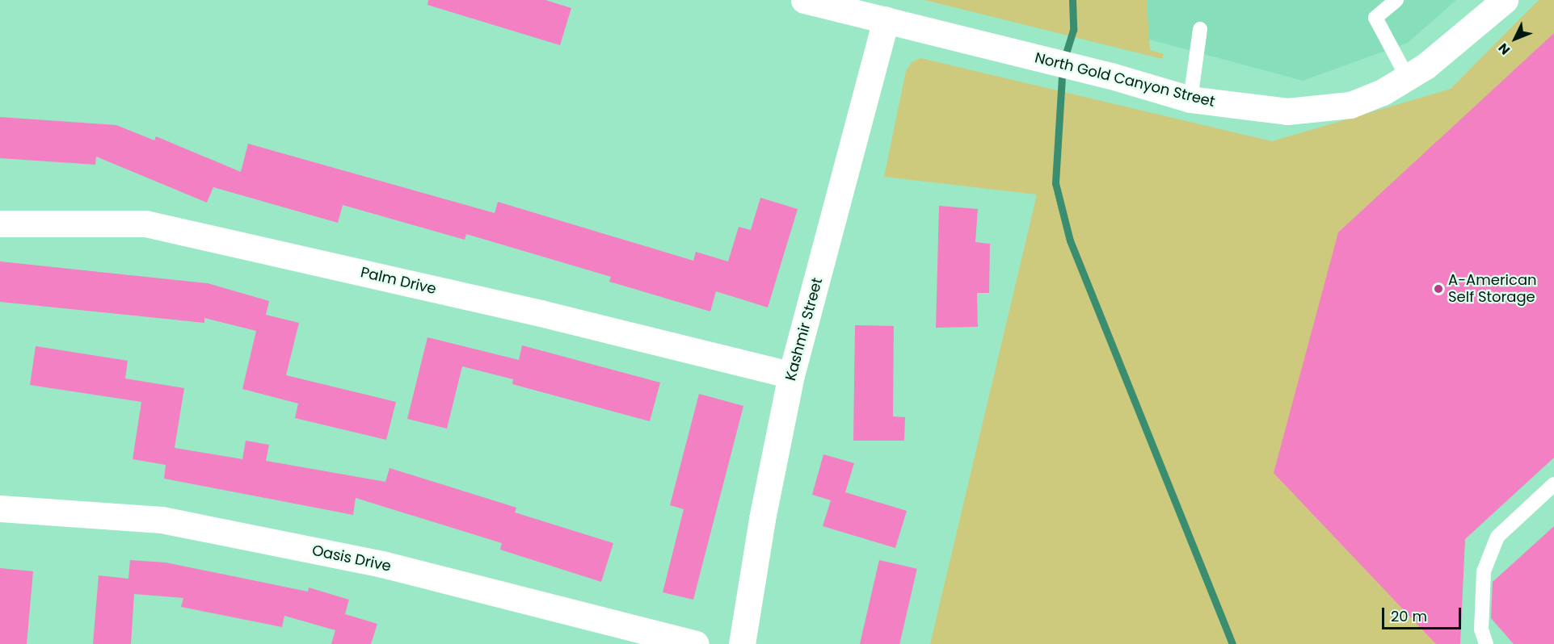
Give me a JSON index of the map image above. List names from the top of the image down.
{
  "streets": {
    "street": [
      "North Gold Canyon Street",
      "Palm Drive",
      "Kashmir Street",
      "Oasis Drive"
    ]
  },
  "crossings": [
    ["North Gold Canyon Street", "Kashmir Street"],
    ["Palm Drive", "Kashmir Street"]
  ],
  "places": ["A-American Self Storage"],
  "scale_bar": "20 m",
  "north": "bottom left"
}
